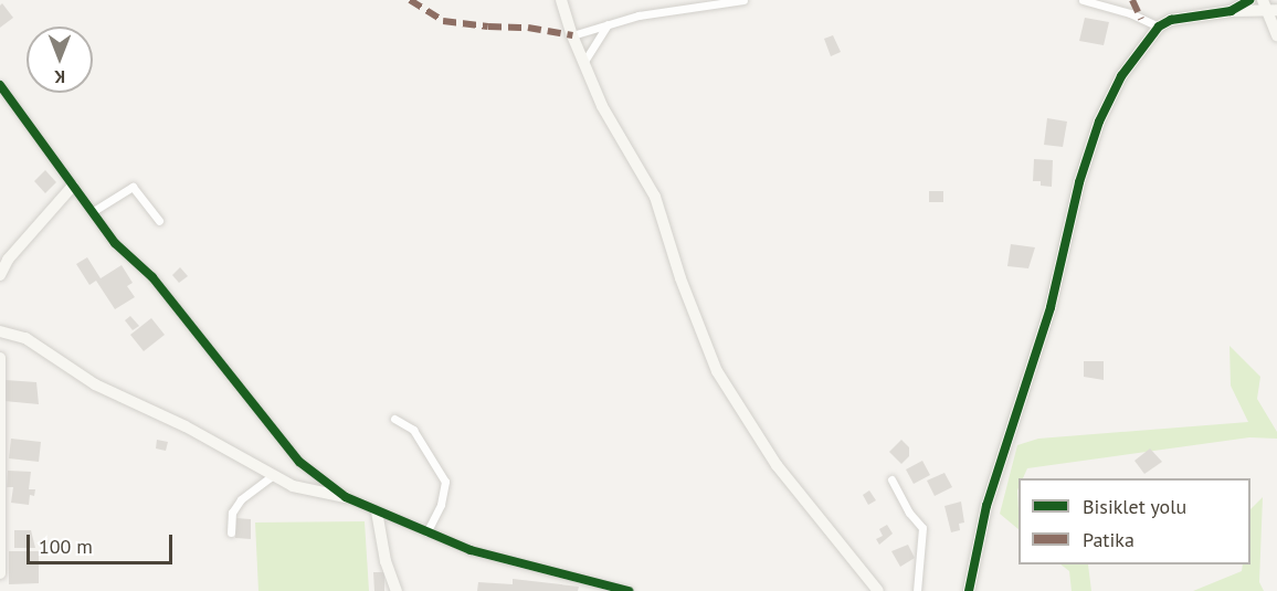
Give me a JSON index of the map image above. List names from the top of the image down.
{
  "legend": ["Bisiklet yolu", "Patika"],
  "scale_bar": "100 m",
  "north": "bottom"
}
